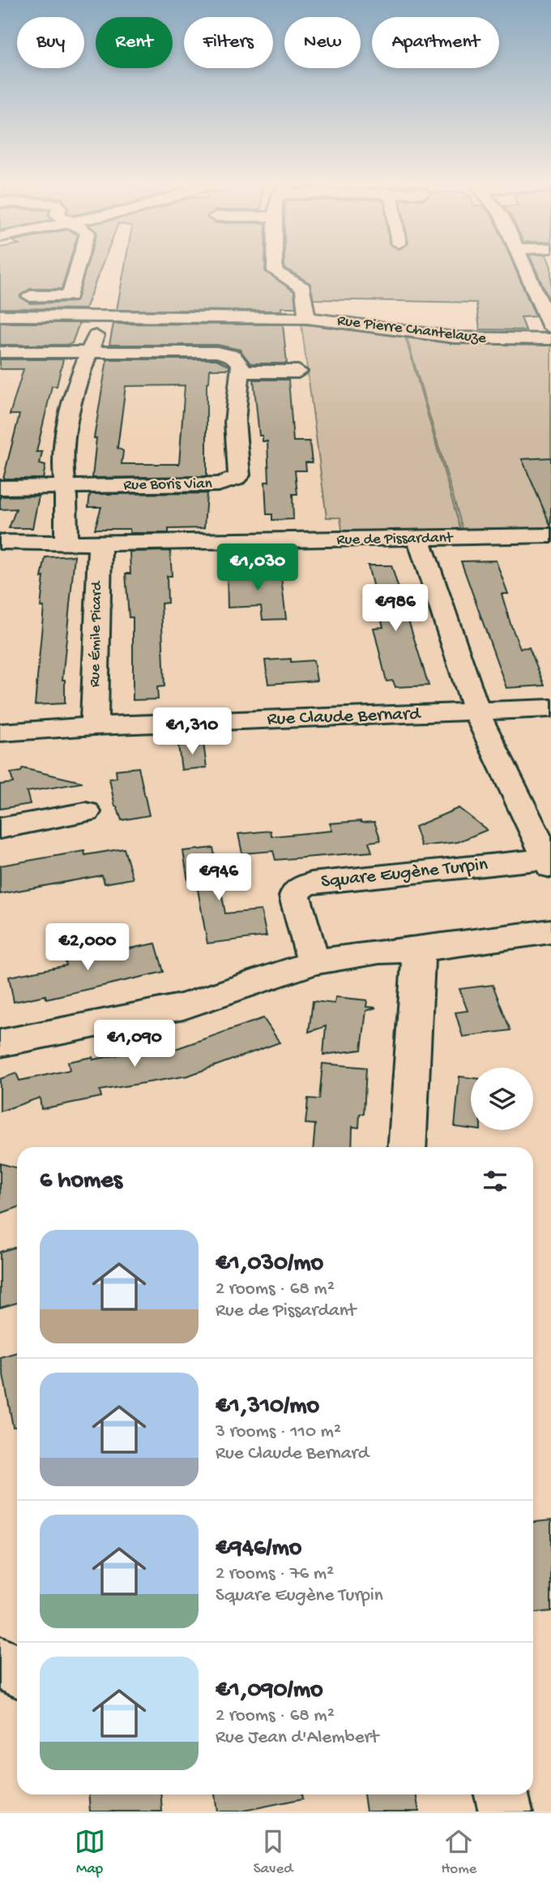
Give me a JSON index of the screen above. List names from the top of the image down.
{
  "streets": {
    "street": [
      "Rue Pierre Chantelauze",
      "Rue Boris Vian",
      "Rue de Pissardant",
      "Rue Émile Picard",
      "Rue Claude Bernard",
      "Square Eugène Turpin"
    ]
  },
  "crossings": [
    ["Rue de Pissardant", "Rue Émile Picard"],
    ["Rue Émile Picard", "Rue Claude Bernard"]
  ],
  "page": {
    "chip": [
      "Buy",
      "Rent",
      "Filters",
      "New",
      "Apartment"
    ],
    "price": [
      "€1,030",
      "€986",
      "€1,310",
      "€946",
      "€2,000",
      "€1,090"
    ],
    "heading": "6 homes",
    "list": [
      {
        "name": "€1,030/mo",
        "note": "2 rooms · 68 m² · Rue de Pissardant"
      },
      {
        "name": "€1,310/mo",
        "note": "3 rooms · 110 m² · Rue Claude Bernard"
      },
      {
        "name": "€946/mo",
        "note": "2 rooms · 76 m² · Square Eugène Turpin"
      },
      {
        "name": "€1,090/mo",
        "note": "2 rooms · 68 m² · Rue Jean d'Alembert"
      }
    ],
    "tabs": ["Map", "Saved", "Home"]
  }
}
